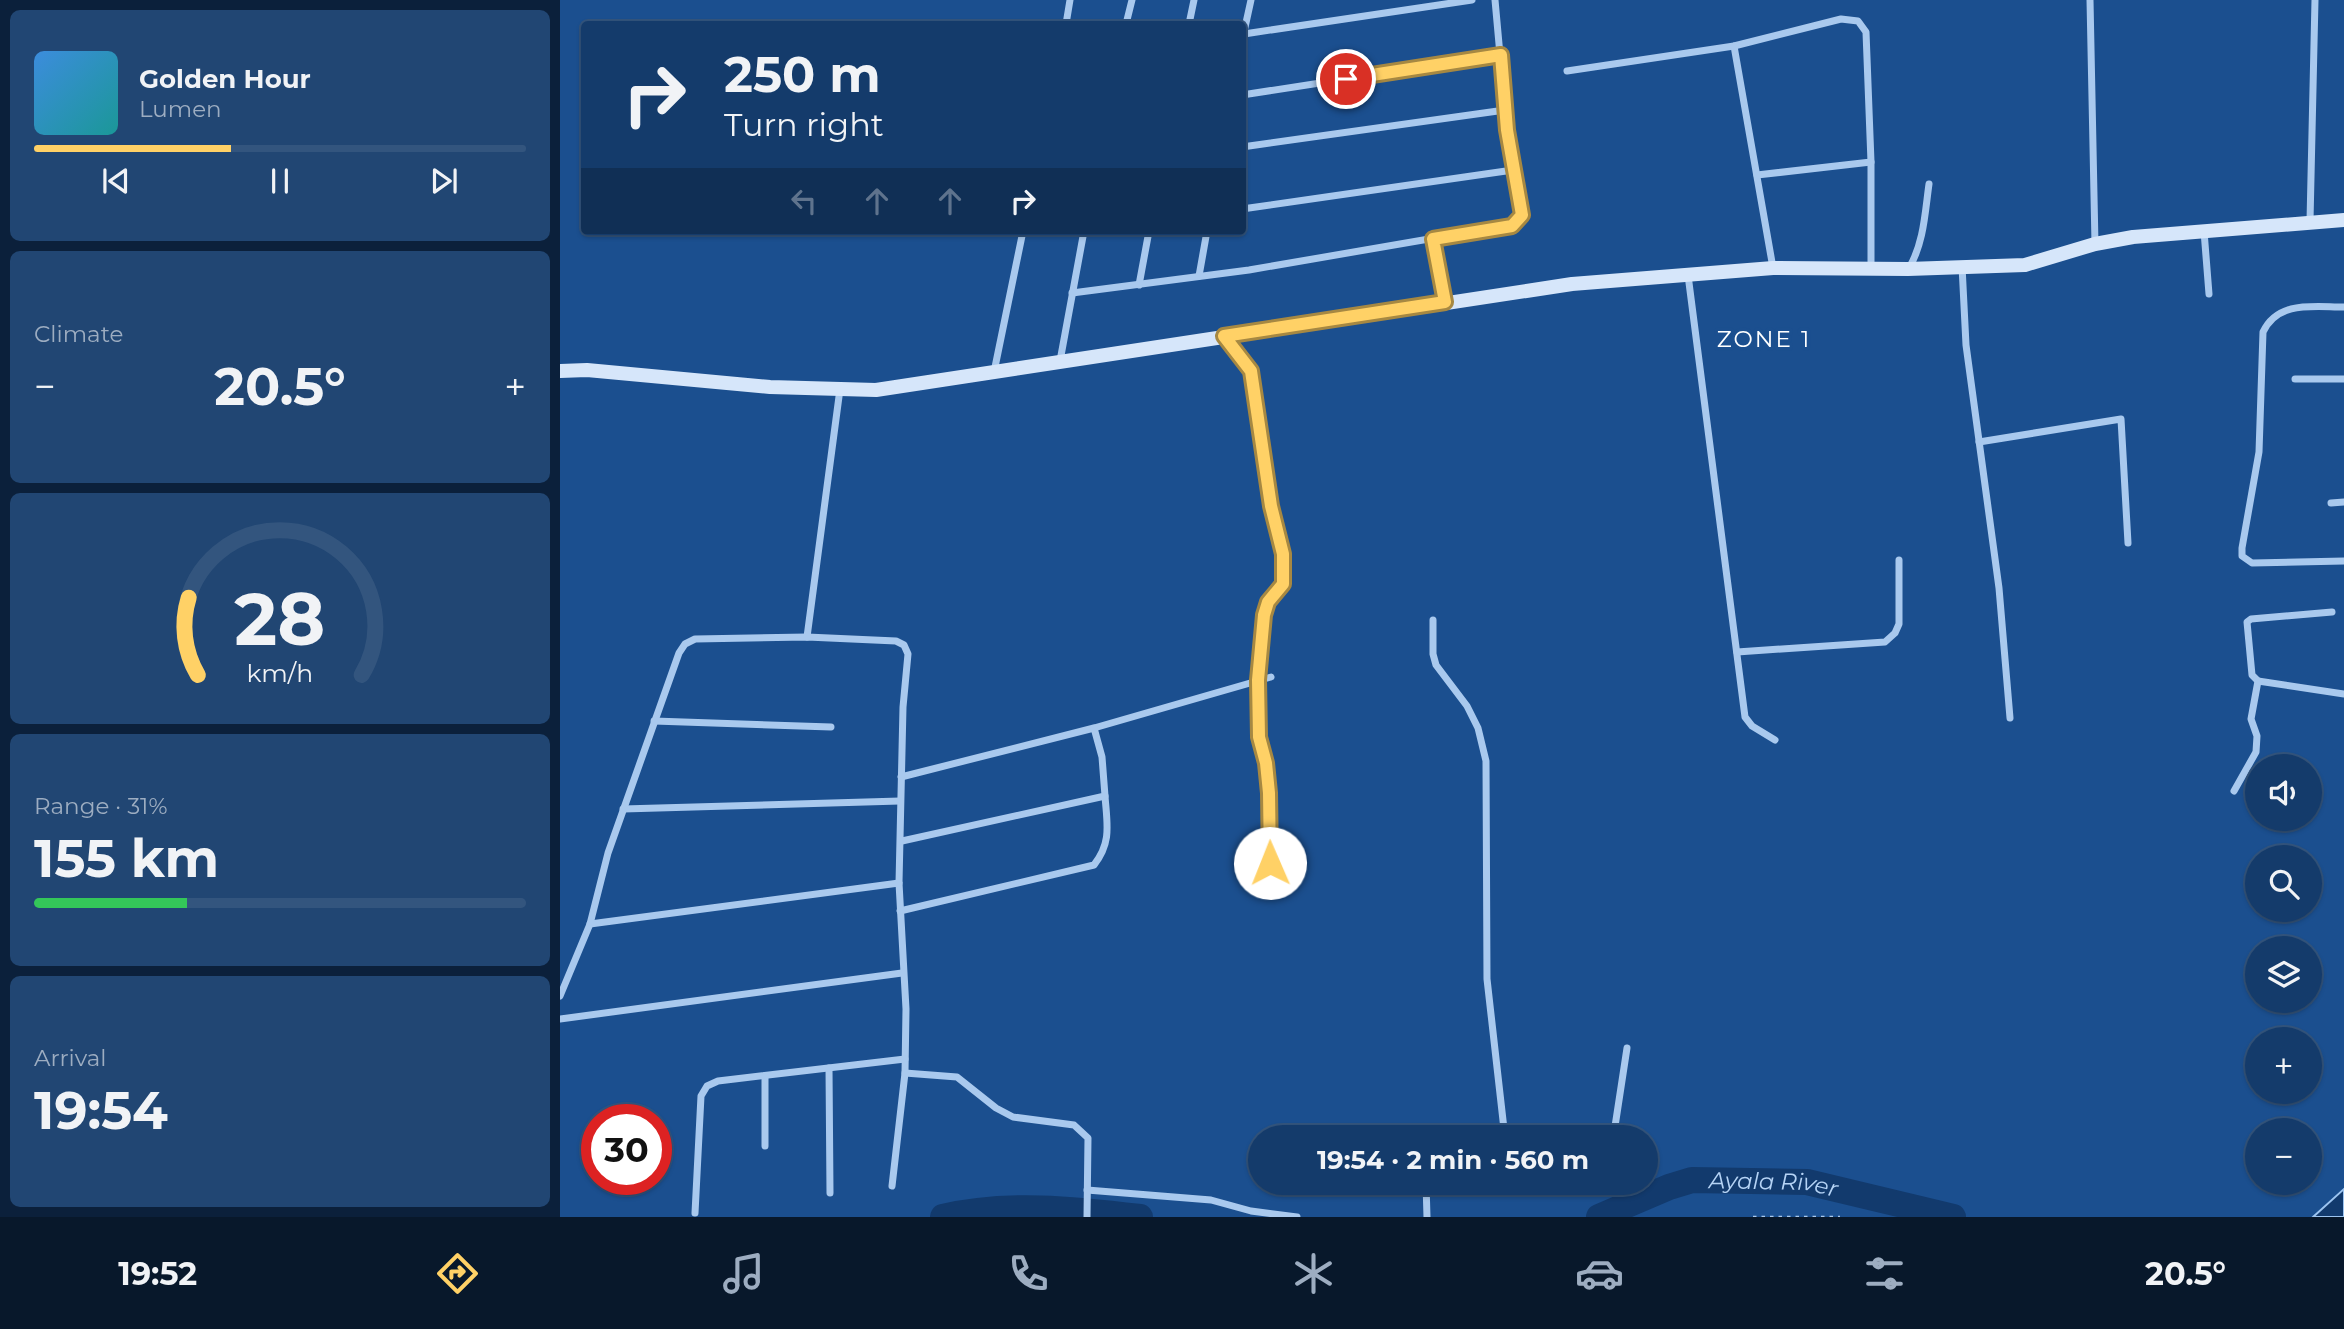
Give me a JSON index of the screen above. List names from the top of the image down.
{
  "districts": ["ZONE 1"],
  "water": ["Ayala River"],
  "page": {
    "turn": ["250 m", "Turn right"],
    "song": ["Golden Hour", "Lumen"],
    "tile": [
      "Climate",
      ["Range · 31%", "155 km"],
      ["Arrival", "19:54"]
    ],
    "heat": ["−", "20.5°", "+"],
    "map_buttons": ["+", "−"],
    "limit": "30",
    "trip": "19:54 · 2 min · 560 m",
    "tabs": ["19:52", "20.5°"],
    "gauge": ["28", "km/h"]
  }
}
